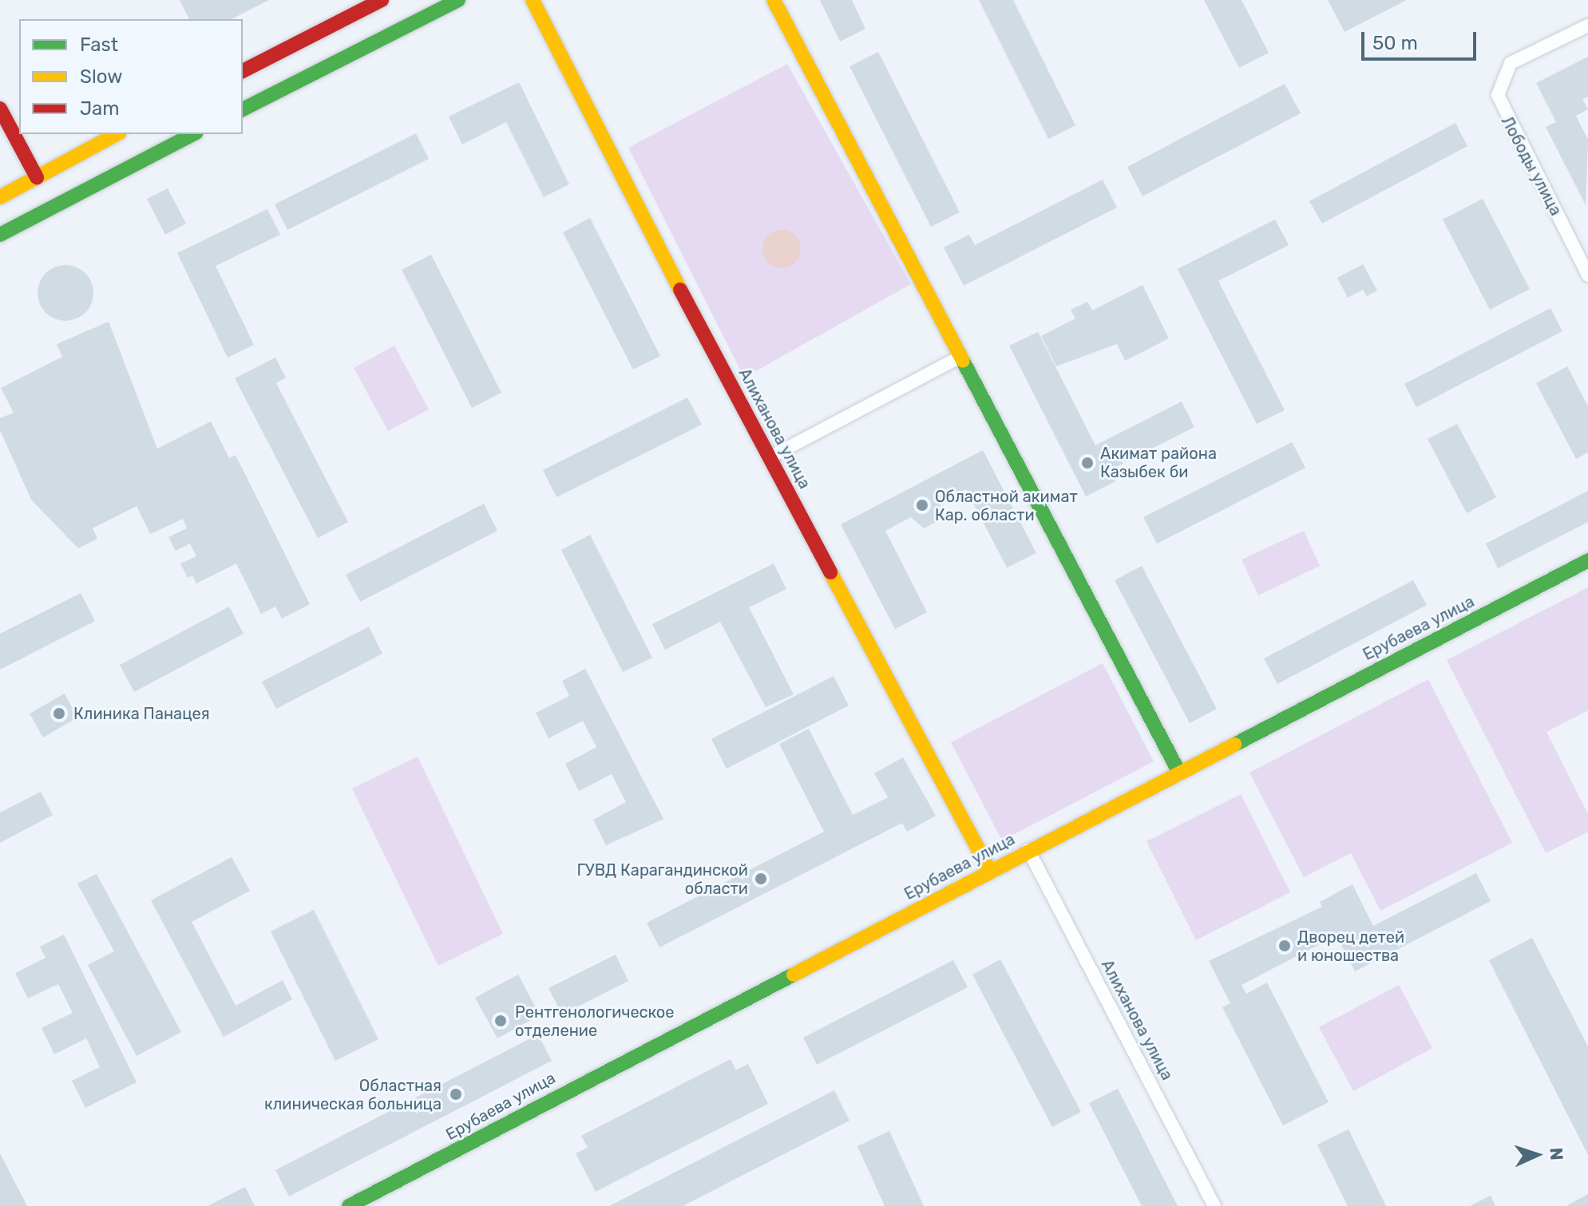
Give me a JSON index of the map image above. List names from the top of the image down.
{
  "streets": {
    "main road": ["Алиханова улица", "Ерубаева улица"],
    "street": ["Лободы улица"]
  },
  "crossings": [
    ["Алиханова улица", "Ерубаева улица"]
  ],
  "places": [
    "Акимат района Казыбек би",
    "Областной акимат Кар. области",
    "Клиника Панацея",
    "ГУВД Карагандинской области",
    "Дворец детей и юношества",
    "Рентгенологическое отделение",
    "Областная клиническая больница"
  ],
  "legend": ["Fast", "Slow", "Jam"],
  "scale_bar": "50 m",
  "north": "right"
}
